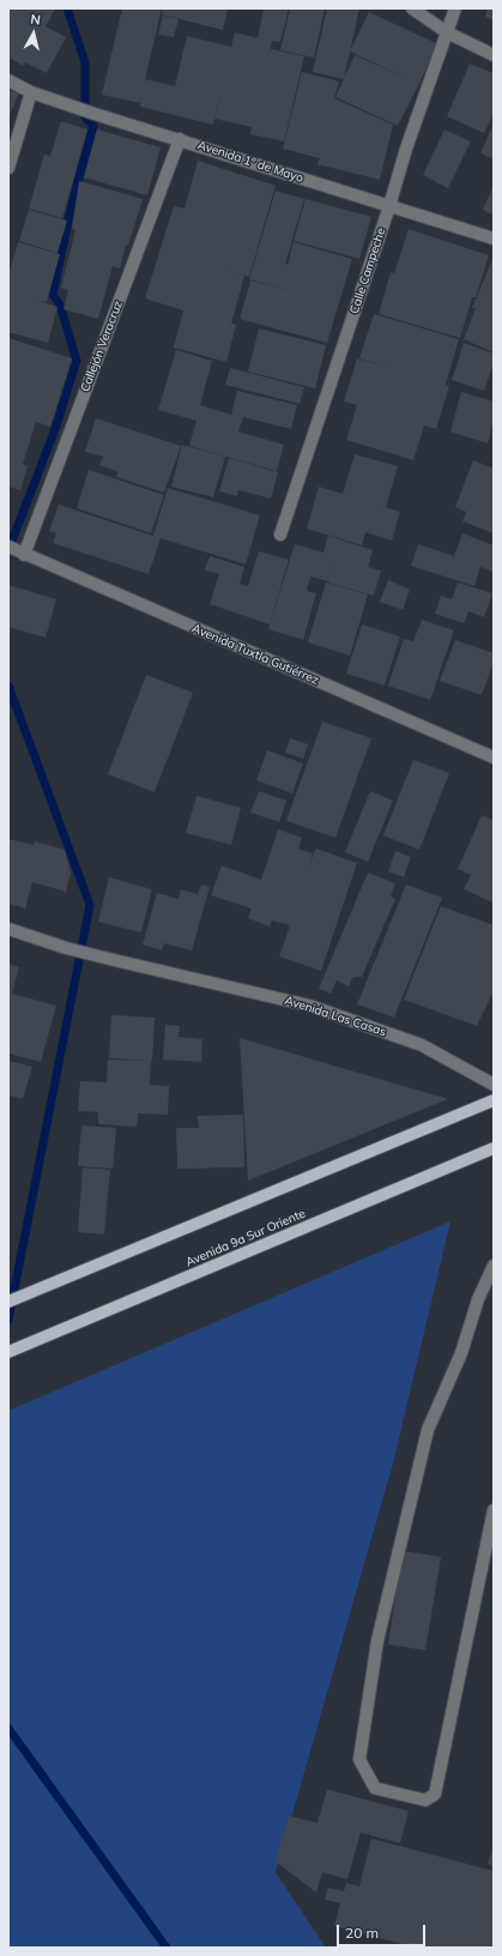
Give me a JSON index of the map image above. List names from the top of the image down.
{
  "streets": {
    "main road": ["Avenida 9a Sur Oriente"],
    "street": [
      "Avenida 1º de Mayo",
      "Calle Campeche",
      "Callejón Veracruz",
      "Avenida Tuxtla Gutiérrez",
      "Avenida Las Casas"
    ]
  },
  "crossings": [
    ["Avenida 1º de Mayo", "Calle Campeche"],
    ["Avenida 1º de Mayo", "Callejón Veracruz"],
    ["Callejón Veracruz", "Avenida Tuxtla Gutiérrez"]
  ],
  "scale_bar": "20 m",
  "north": "top"
}
